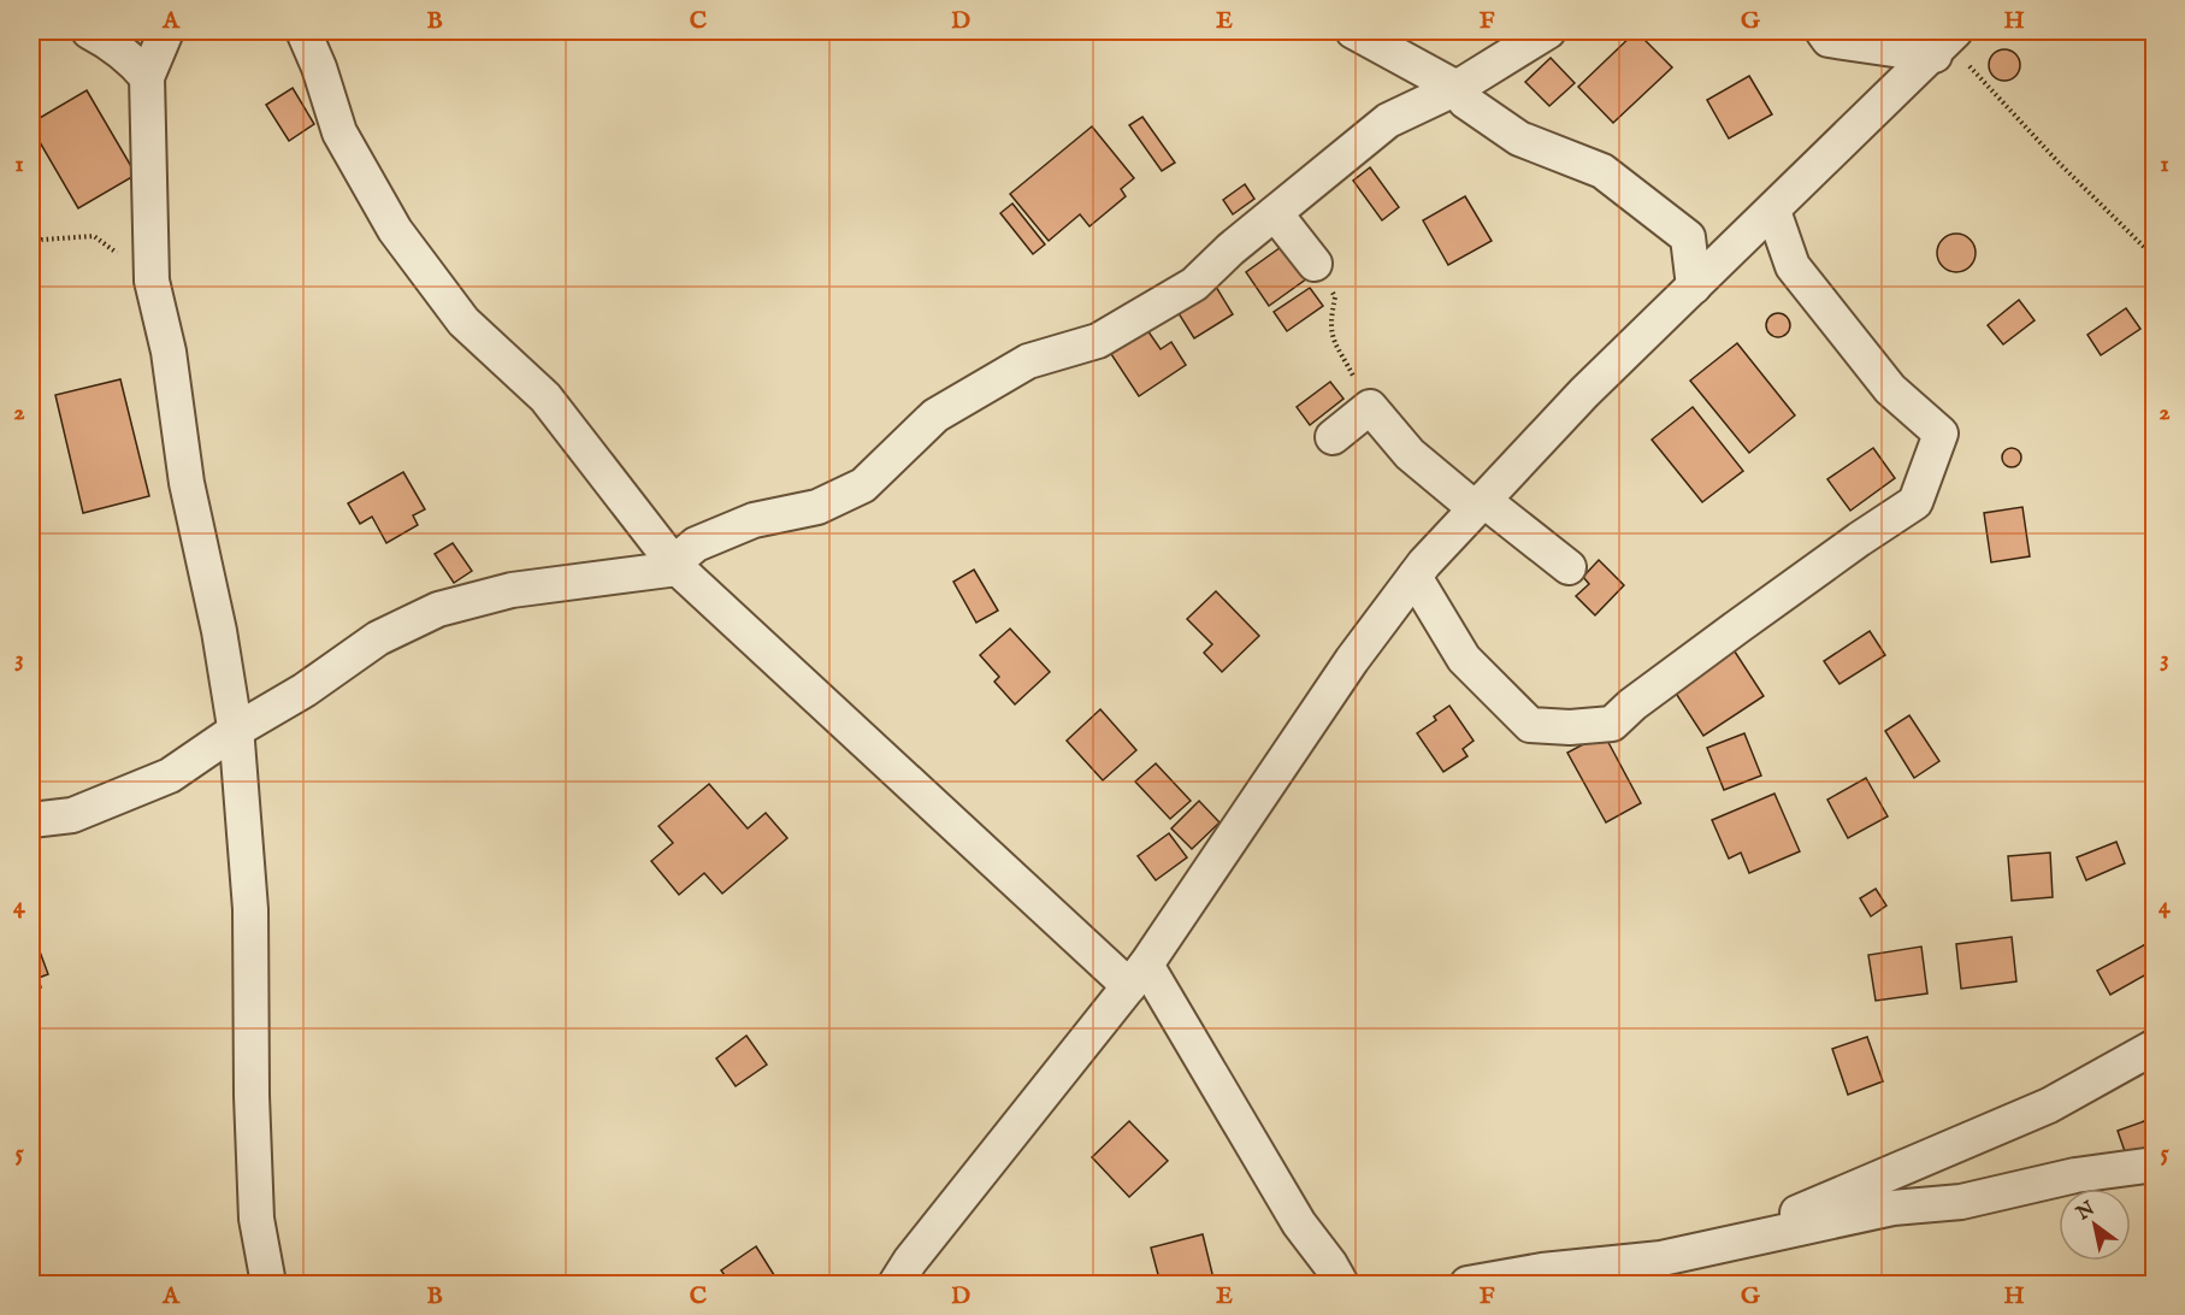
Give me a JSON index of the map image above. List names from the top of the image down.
{
  "north": "top left",
  "grid": {
    "columns": [
      "A",
      "B",
      "C",
      "D",
      "E",
      "F",
      "G",
      "H"
    ],
    "rows": [
      "1",
      "2",
      "3",
      "4",
      "5"
    ]
  }
}
